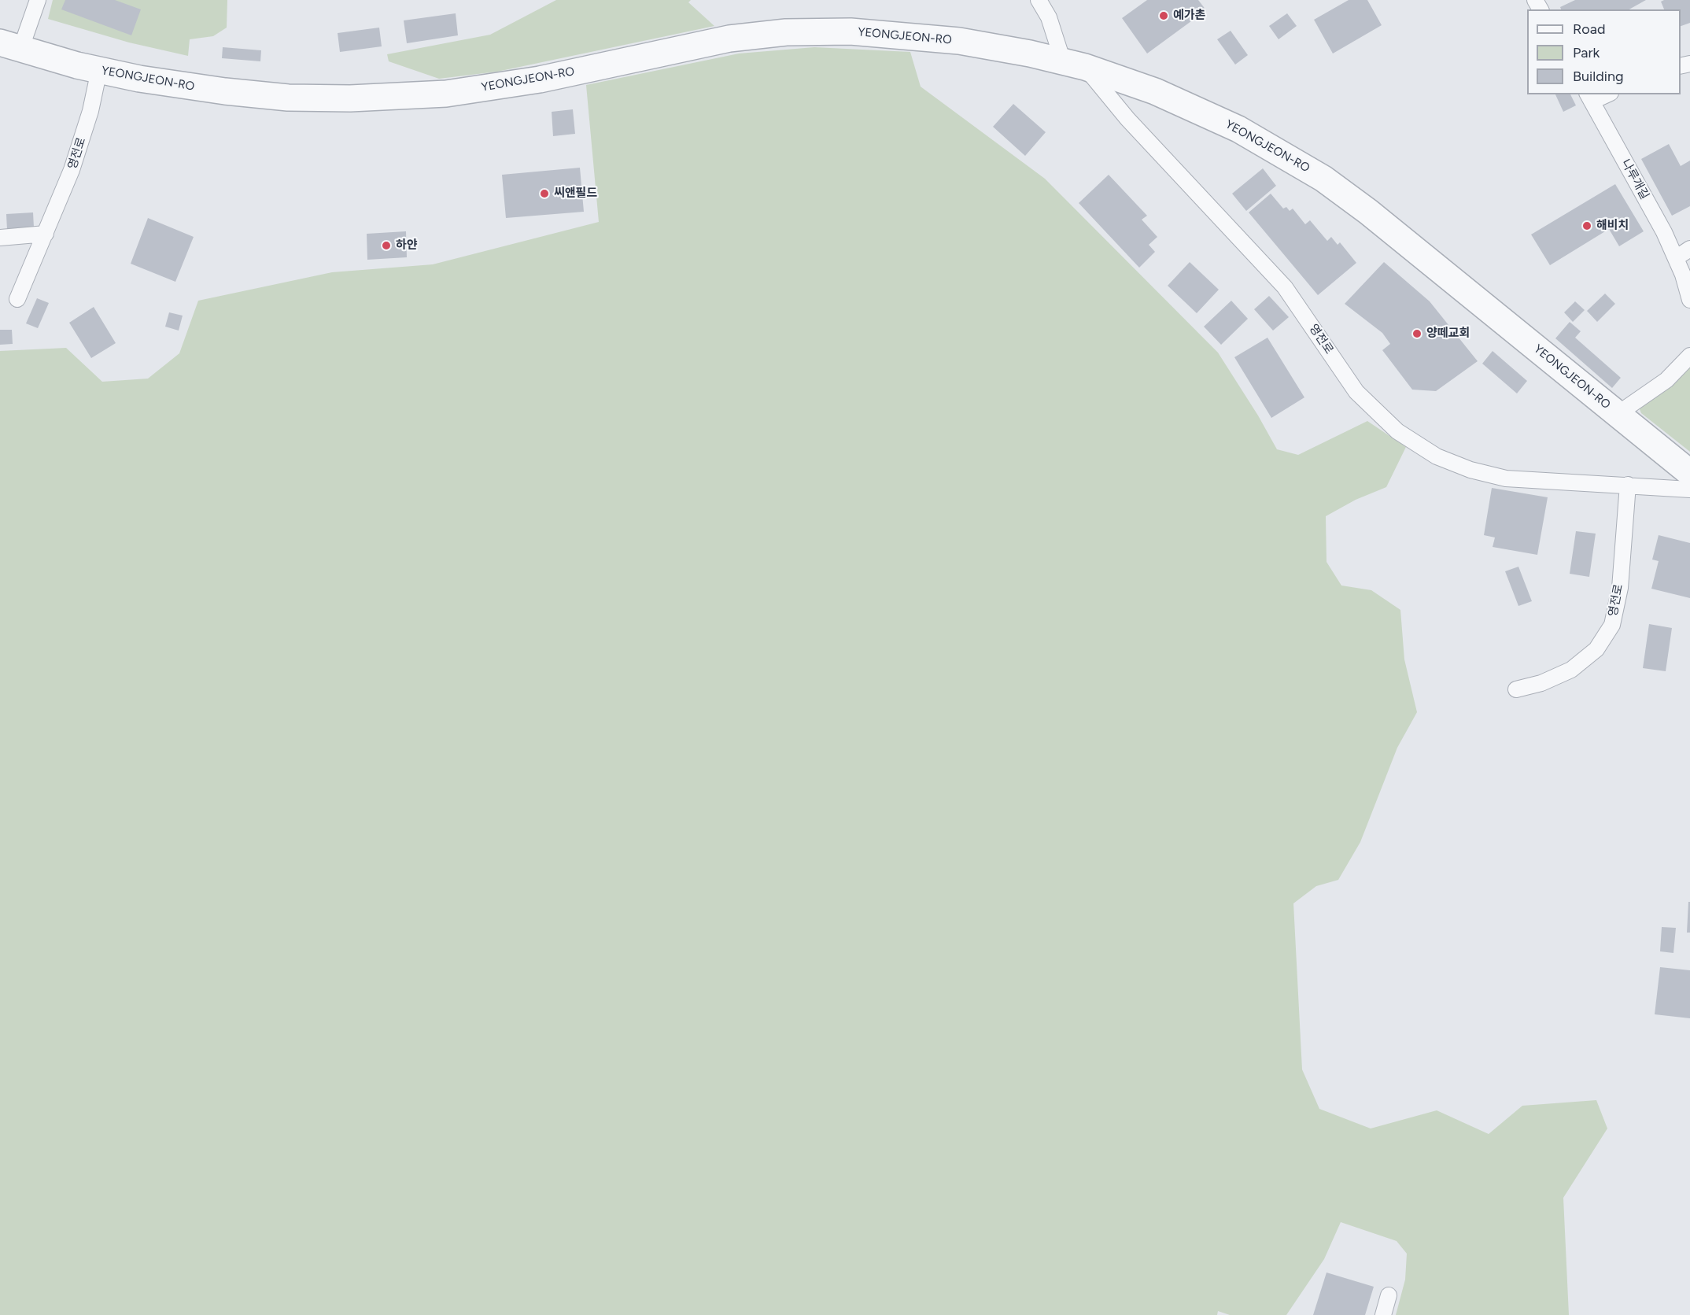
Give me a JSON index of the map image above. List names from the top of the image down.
{
  "streets": {
    "street": ["YEONGJEON-RO"],
    "lane": ["영전로", "나루개길"]
  },
  "crossings": [
    ["YEONGJEON-RO", "영전로"]
  ],
  "places": [
    "예가촌",
    "씨앤필드",
    "해비치",
    "하얀",
    "양떼교회"
  ],
  "legend": ["Road", "Park", "Building"]
}
